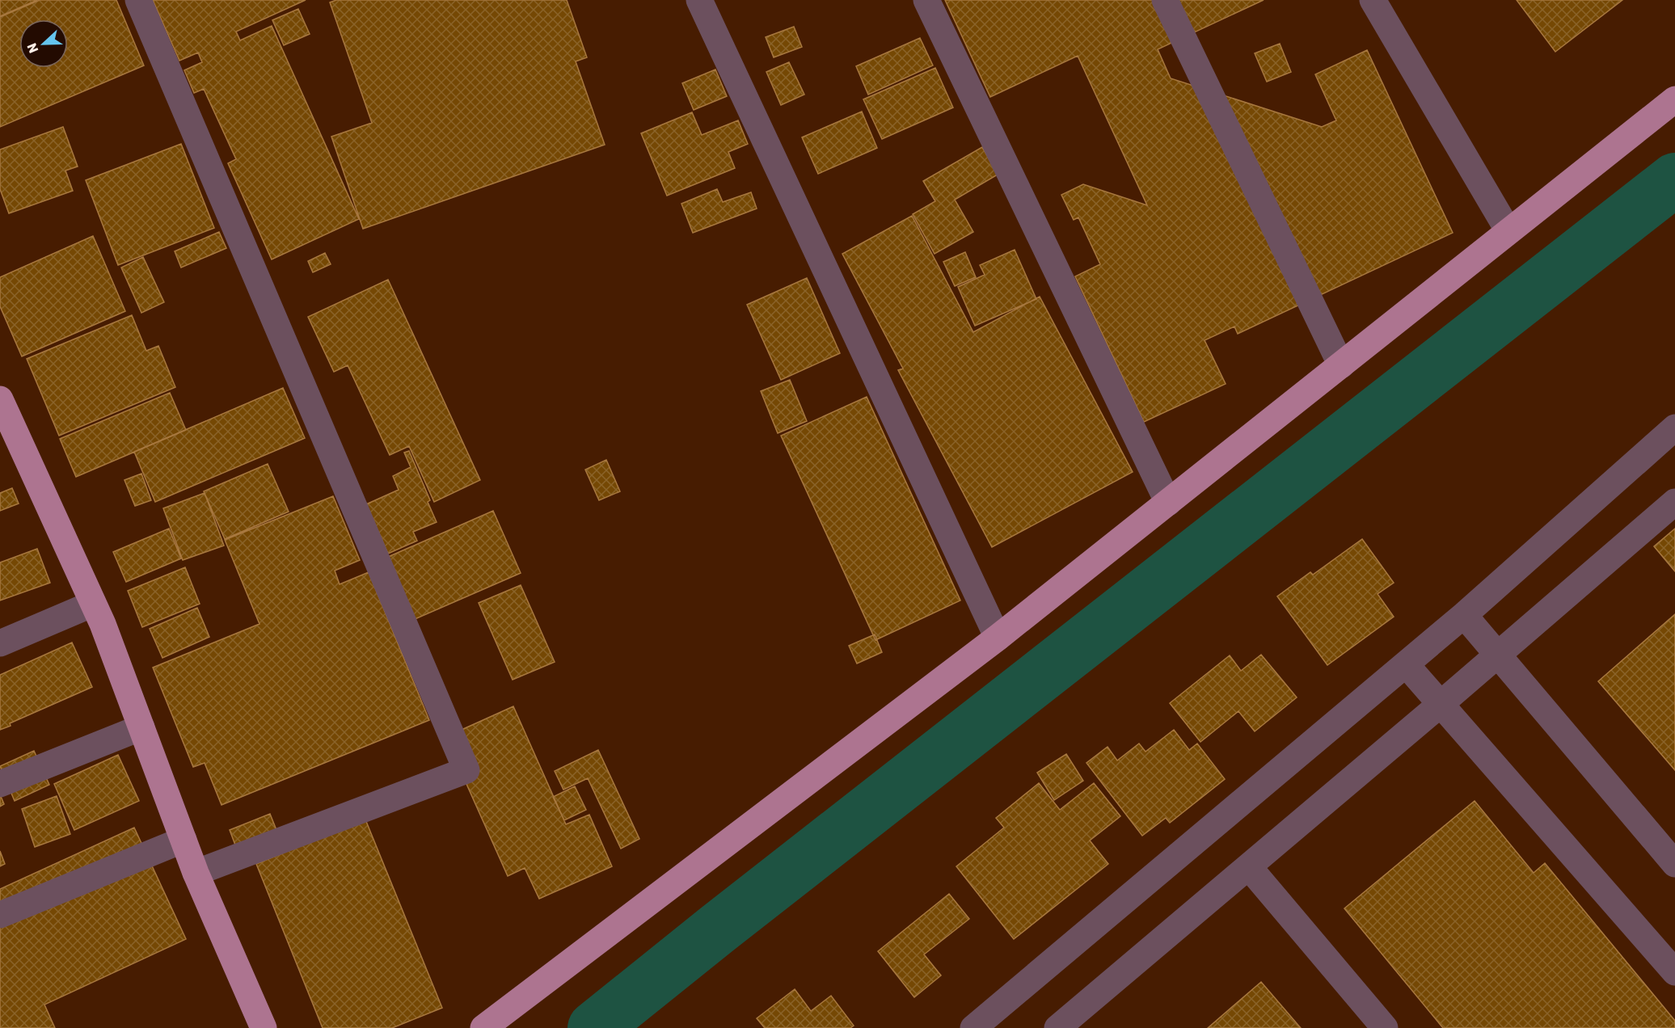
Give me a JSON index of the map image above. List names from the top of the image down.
{
  "north": "left"
}
